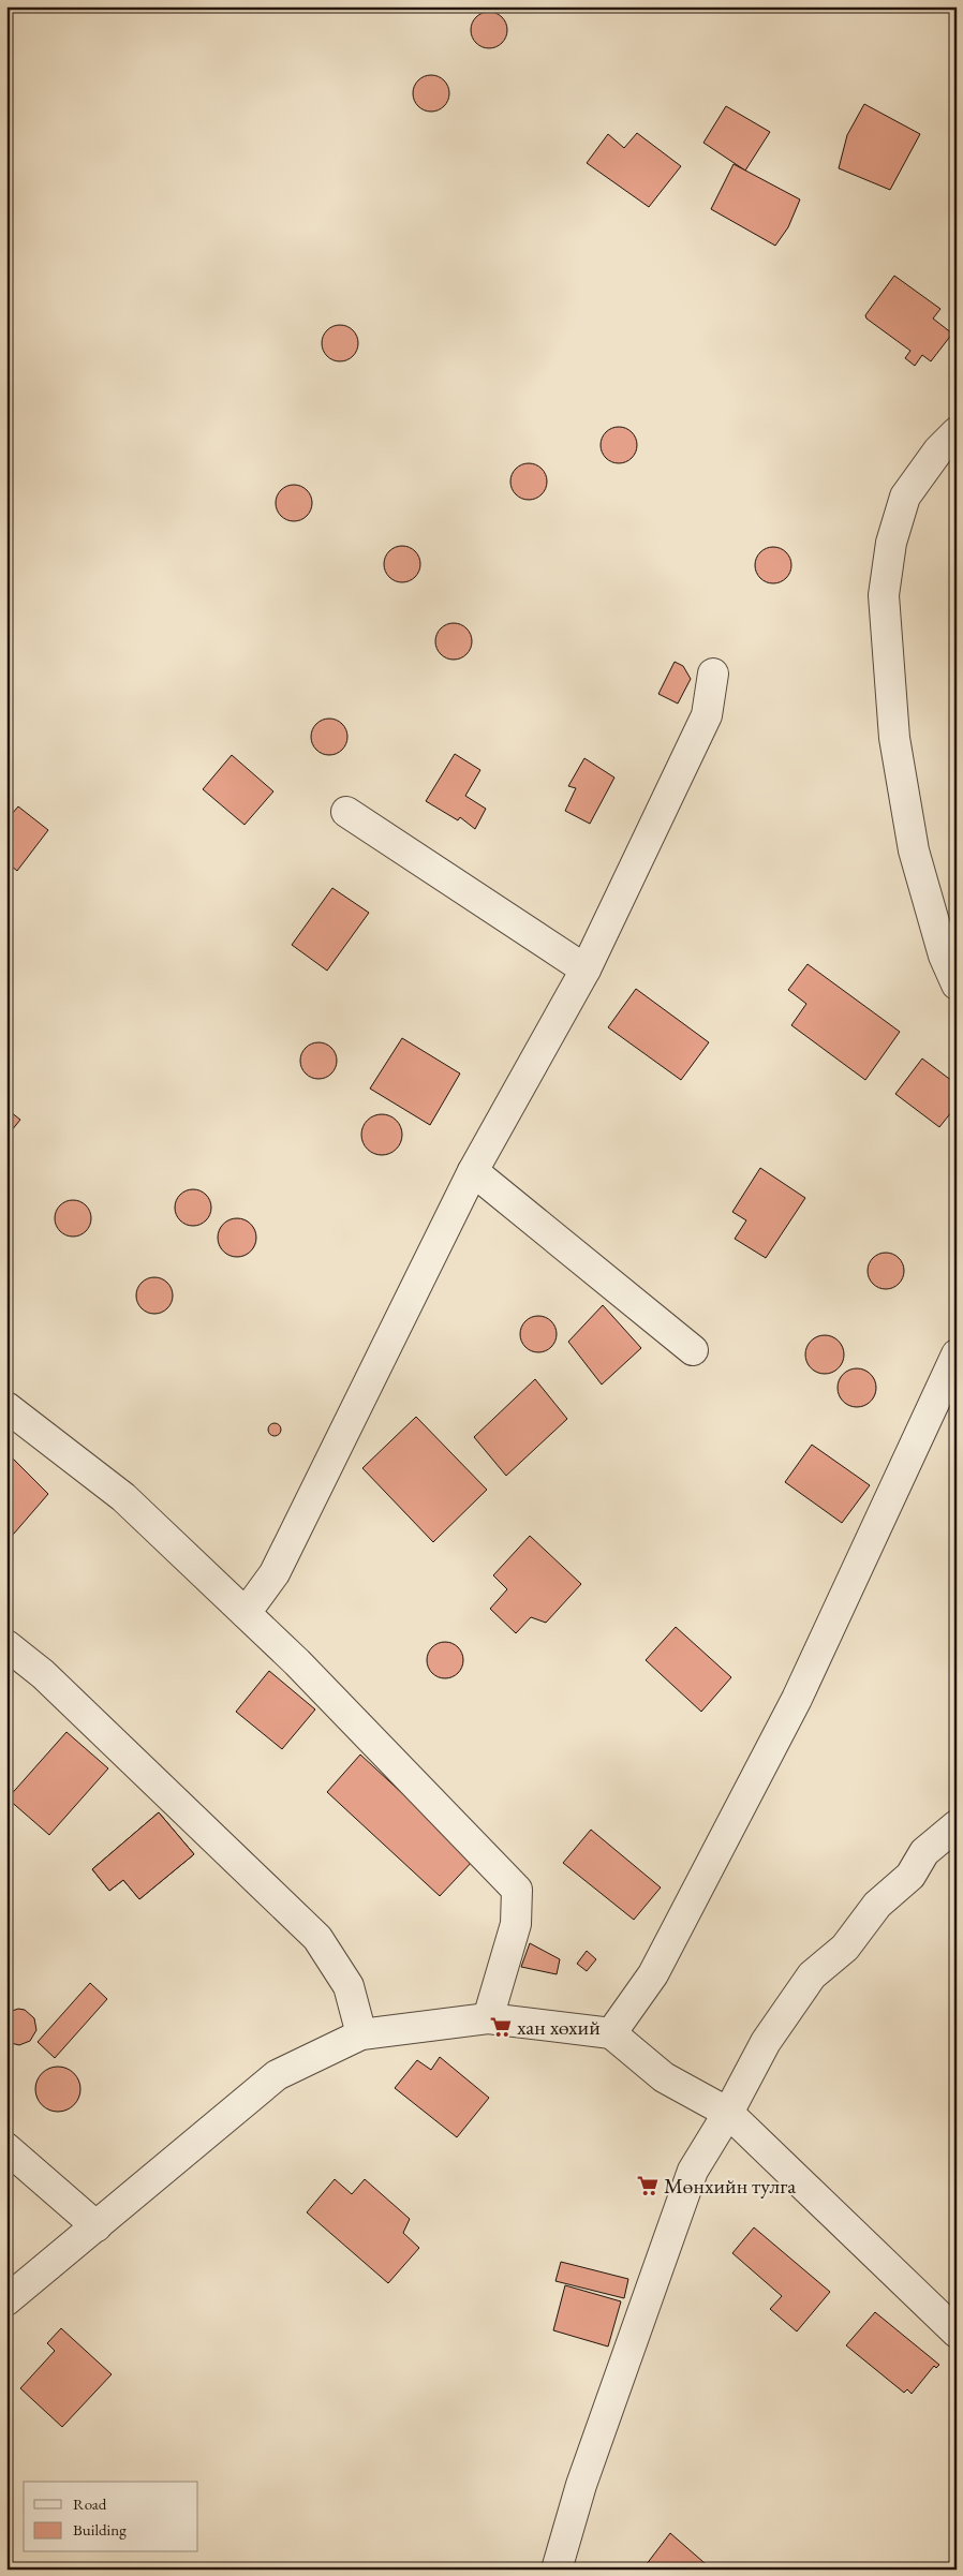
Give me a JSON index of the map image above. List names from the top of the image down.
{
  "places": {
    "supermarket": ["хан хөхий", "Мөнхийн тулга"]
  },
  "legend": ["Road", "Building"]
}
